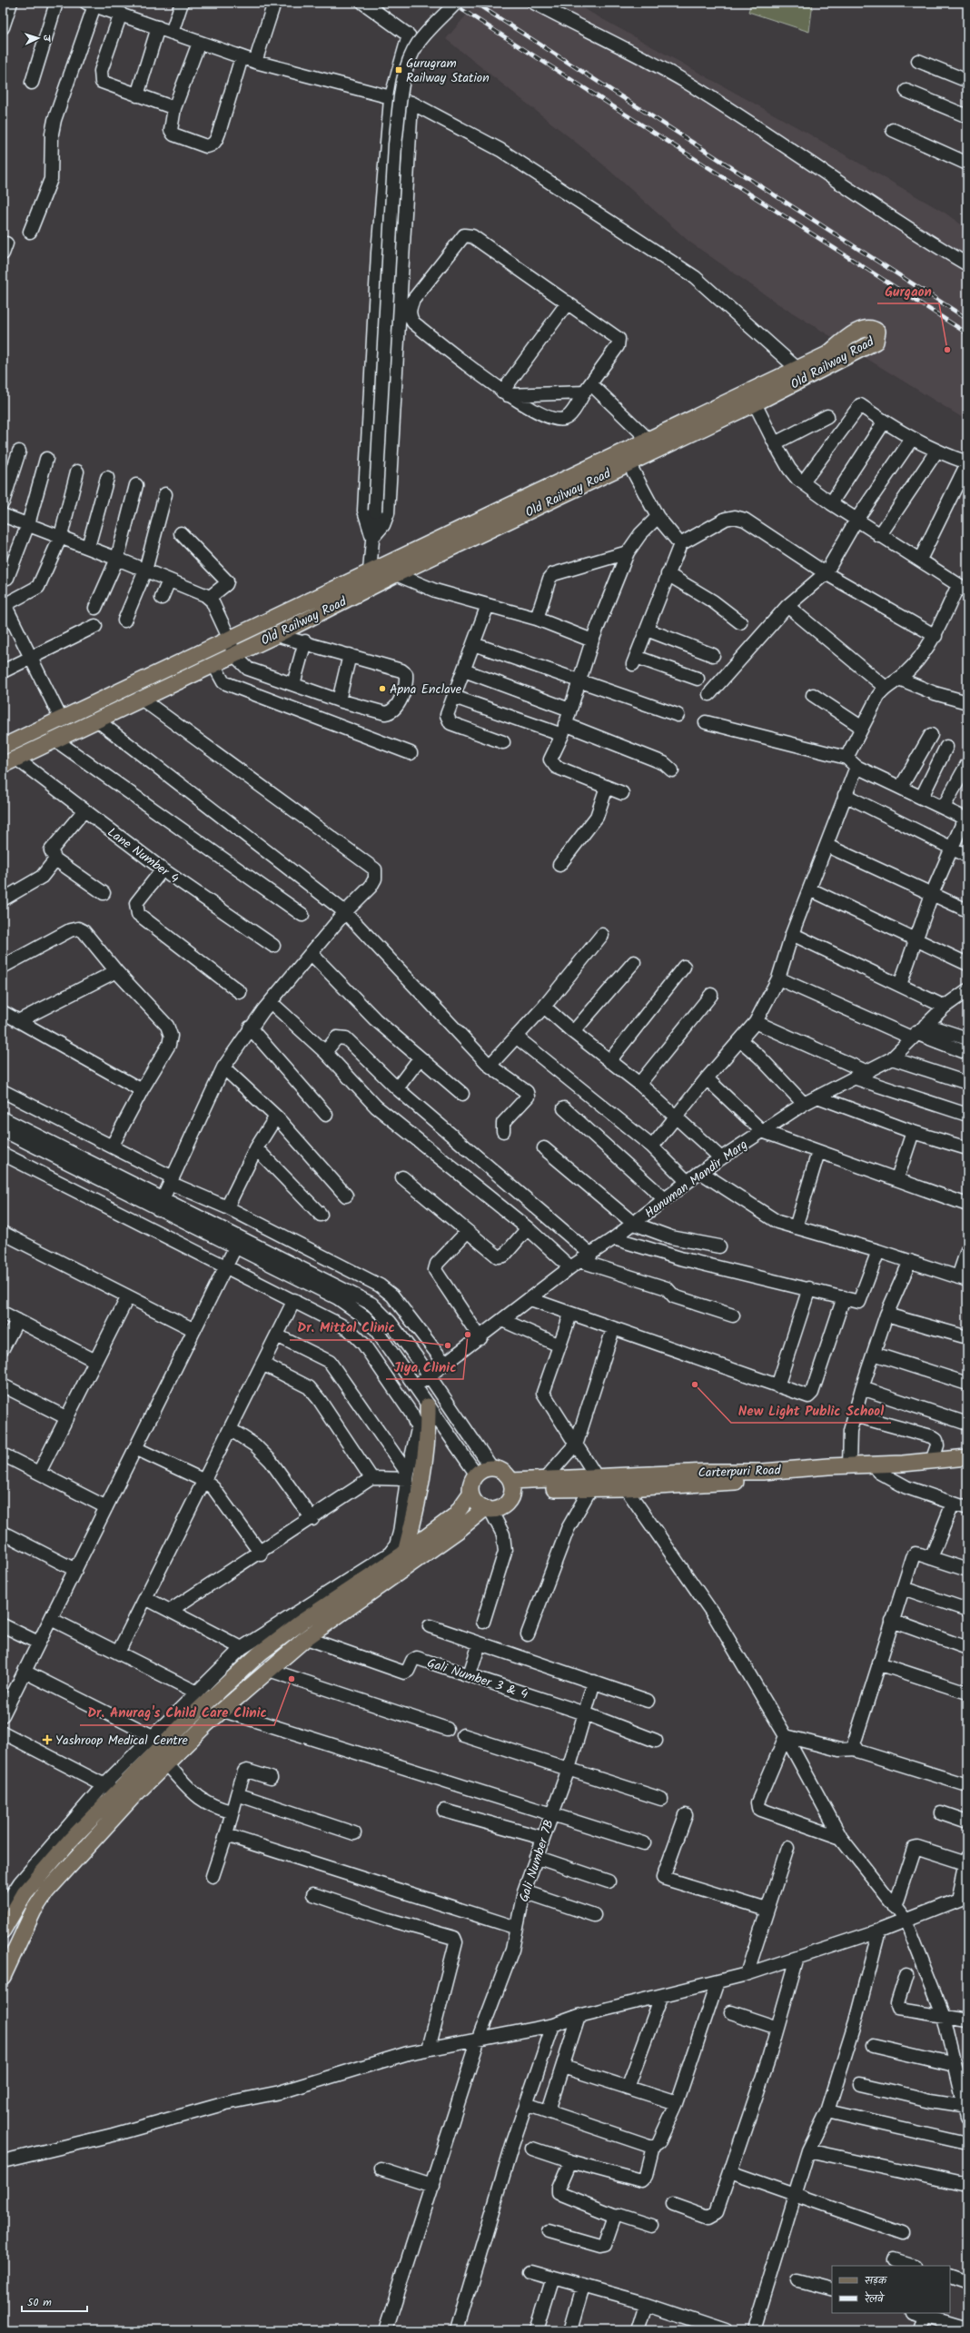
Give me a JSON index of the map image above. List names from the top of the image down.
{
  "streets": {
    "main road": ["Old Railway Road", "Carterpuri Road"],
    "street": [
      "Lane Number 4",
      "Hanuman Mandir Marg",
      "Gali Number 3 & 4",
      "Gali Number 7B"
    ]
  },
  "crossings": [
    ["Old Railway Road", "Lane Number 4"],
    ["Gali Number 3 & 4", "Gali Number 7B"]
  ],
  "places": {
    "transit": ["Gurugram Railway Station"],
    "other": [
      "Gurgaon",
      "Apna Enclave",
      "Jiya Clinic",
      "Dr. Mittal Clinic",
      "New Light Public School",
      "Dr. Anurag's Child Care Clinic"
    ],
    "health": ["Yashroop Medical Centre"]
  },
  "legend": ["सड़क", "रेलवे"],
  "scale_bar": "50 m",
  "north": "right"
}
